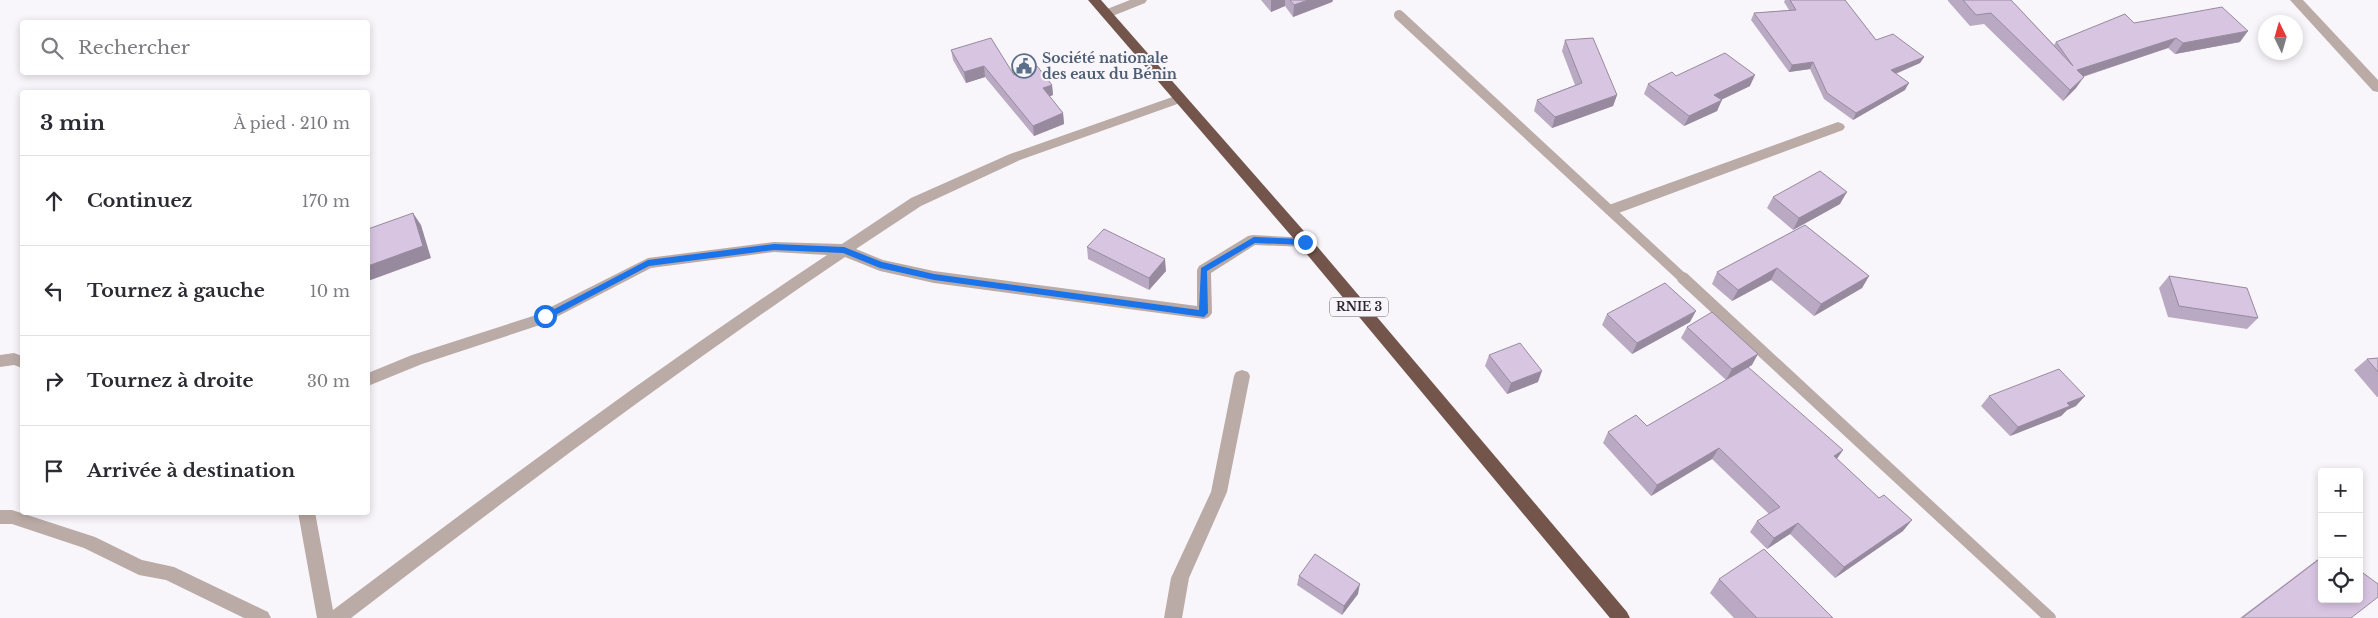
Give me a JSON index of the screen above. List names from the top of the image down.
{
  "streets": {
    "highway": ["RNIE 3"]
  },
  "places": {
    "public building": ["Société nationale des eaux du Bénin"]
  },
  "north": "top",
  "page": {
    "search": "Rechercher",
    "heading": ["3 min", "À pied · 210 m"],
    "list": [
      ["Continuez", "170 m"],
      ["Tournez à gauche", "10 m"],
      ["Tournez à droite", "30 m"],
      "Arrivée à destination"
    ],
    "map_buttons": ["+", "−"]
  }
}
